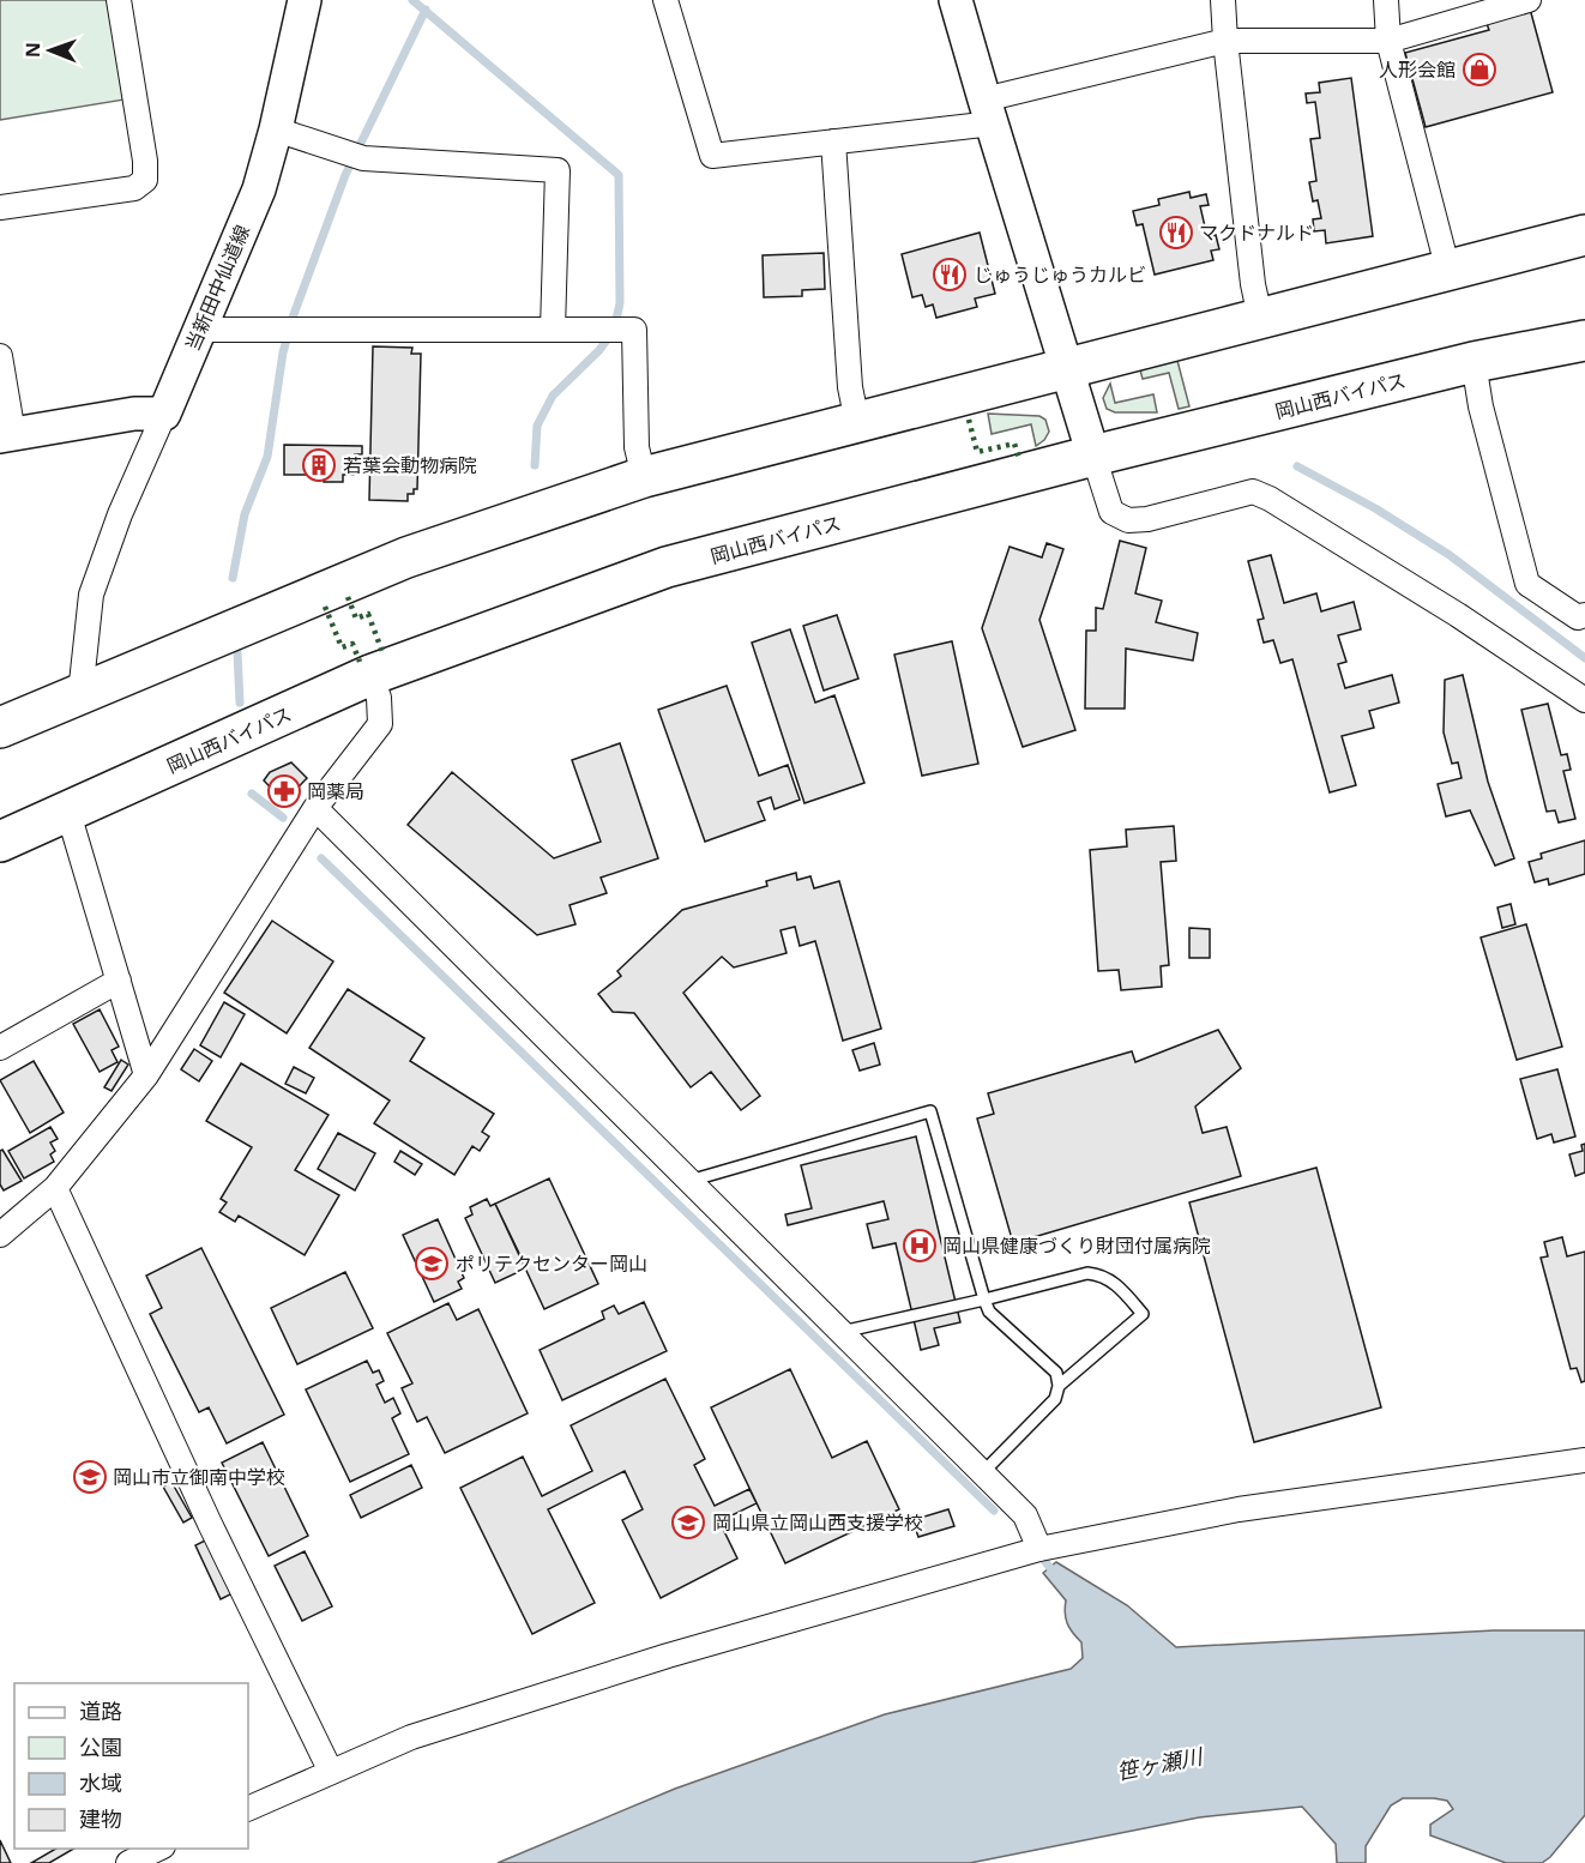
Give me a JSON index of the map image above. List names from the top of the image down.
{
  "streets": {
    "highway": ["岡山西バイパス"],
    "main road": ["当新田中仙道線"]
  },
  "water": ["笹ヶ瀬川"],
  "places": {
    "shop": ["人形会館"],
    "restaurant": ["マクドナルド", "じゅうじゅうカルビ"],
    "building": ["若葉会動物病院"],
    "pharmacy": ["岡薬局"],
    "hospital": ["岡山県健康づくり財団付属病院"],
    "school or university": ["ポリテクセンター岡山", "岡山市立御南中学校", "岡山県立岡山西支援学校"]
  },
  "legend": [
    "道路",
    "公園",
    "水域",
    "建物"
  ],
  "north": "left"
}
